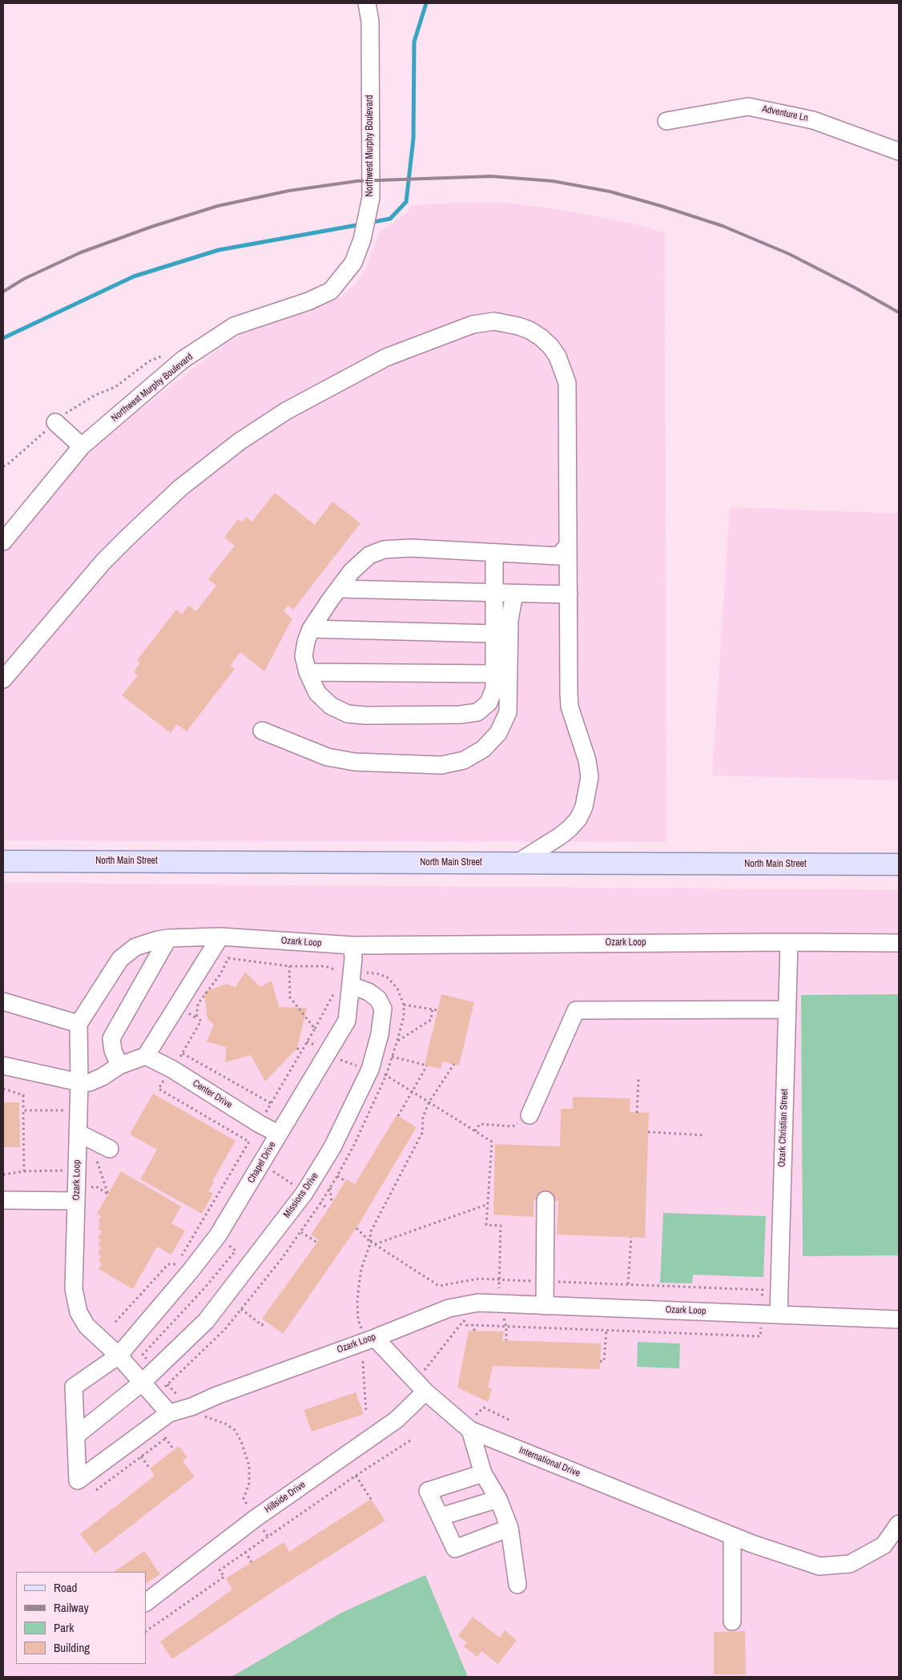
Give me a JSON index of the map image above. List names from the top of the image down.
{
  "streets": {
    "main road": ["North Main Street"],
    "street": [
      "Adventure Ln",
      "Northwest Murphy Boulevard",
      "Ozark Loop",
      "Center Drive",
      "Ozark Christian Street",
      "Chapel Drive",
      "Missions Drive",
      "International Drive",
      "Hillside Drive"
    ]
  },
  "crossings": [
    ["Ozark Loop", "Ozark Christian Street"],
    ["Ozark Loop", "Chapel Drive"],
    ["Ozark Loop", "Missions Drive"],
    ["Ozark Loop", "International Drive"],
    ["Center Drive", "Chapel Drive"],
    ["Chapel Drive", "Missions Drive"],
    ["International Drive", "Hillside Drive"]
  ],
  "legend": [
    "Road",
    "Railway",
    "Park",
    "Building"
  ]
}
